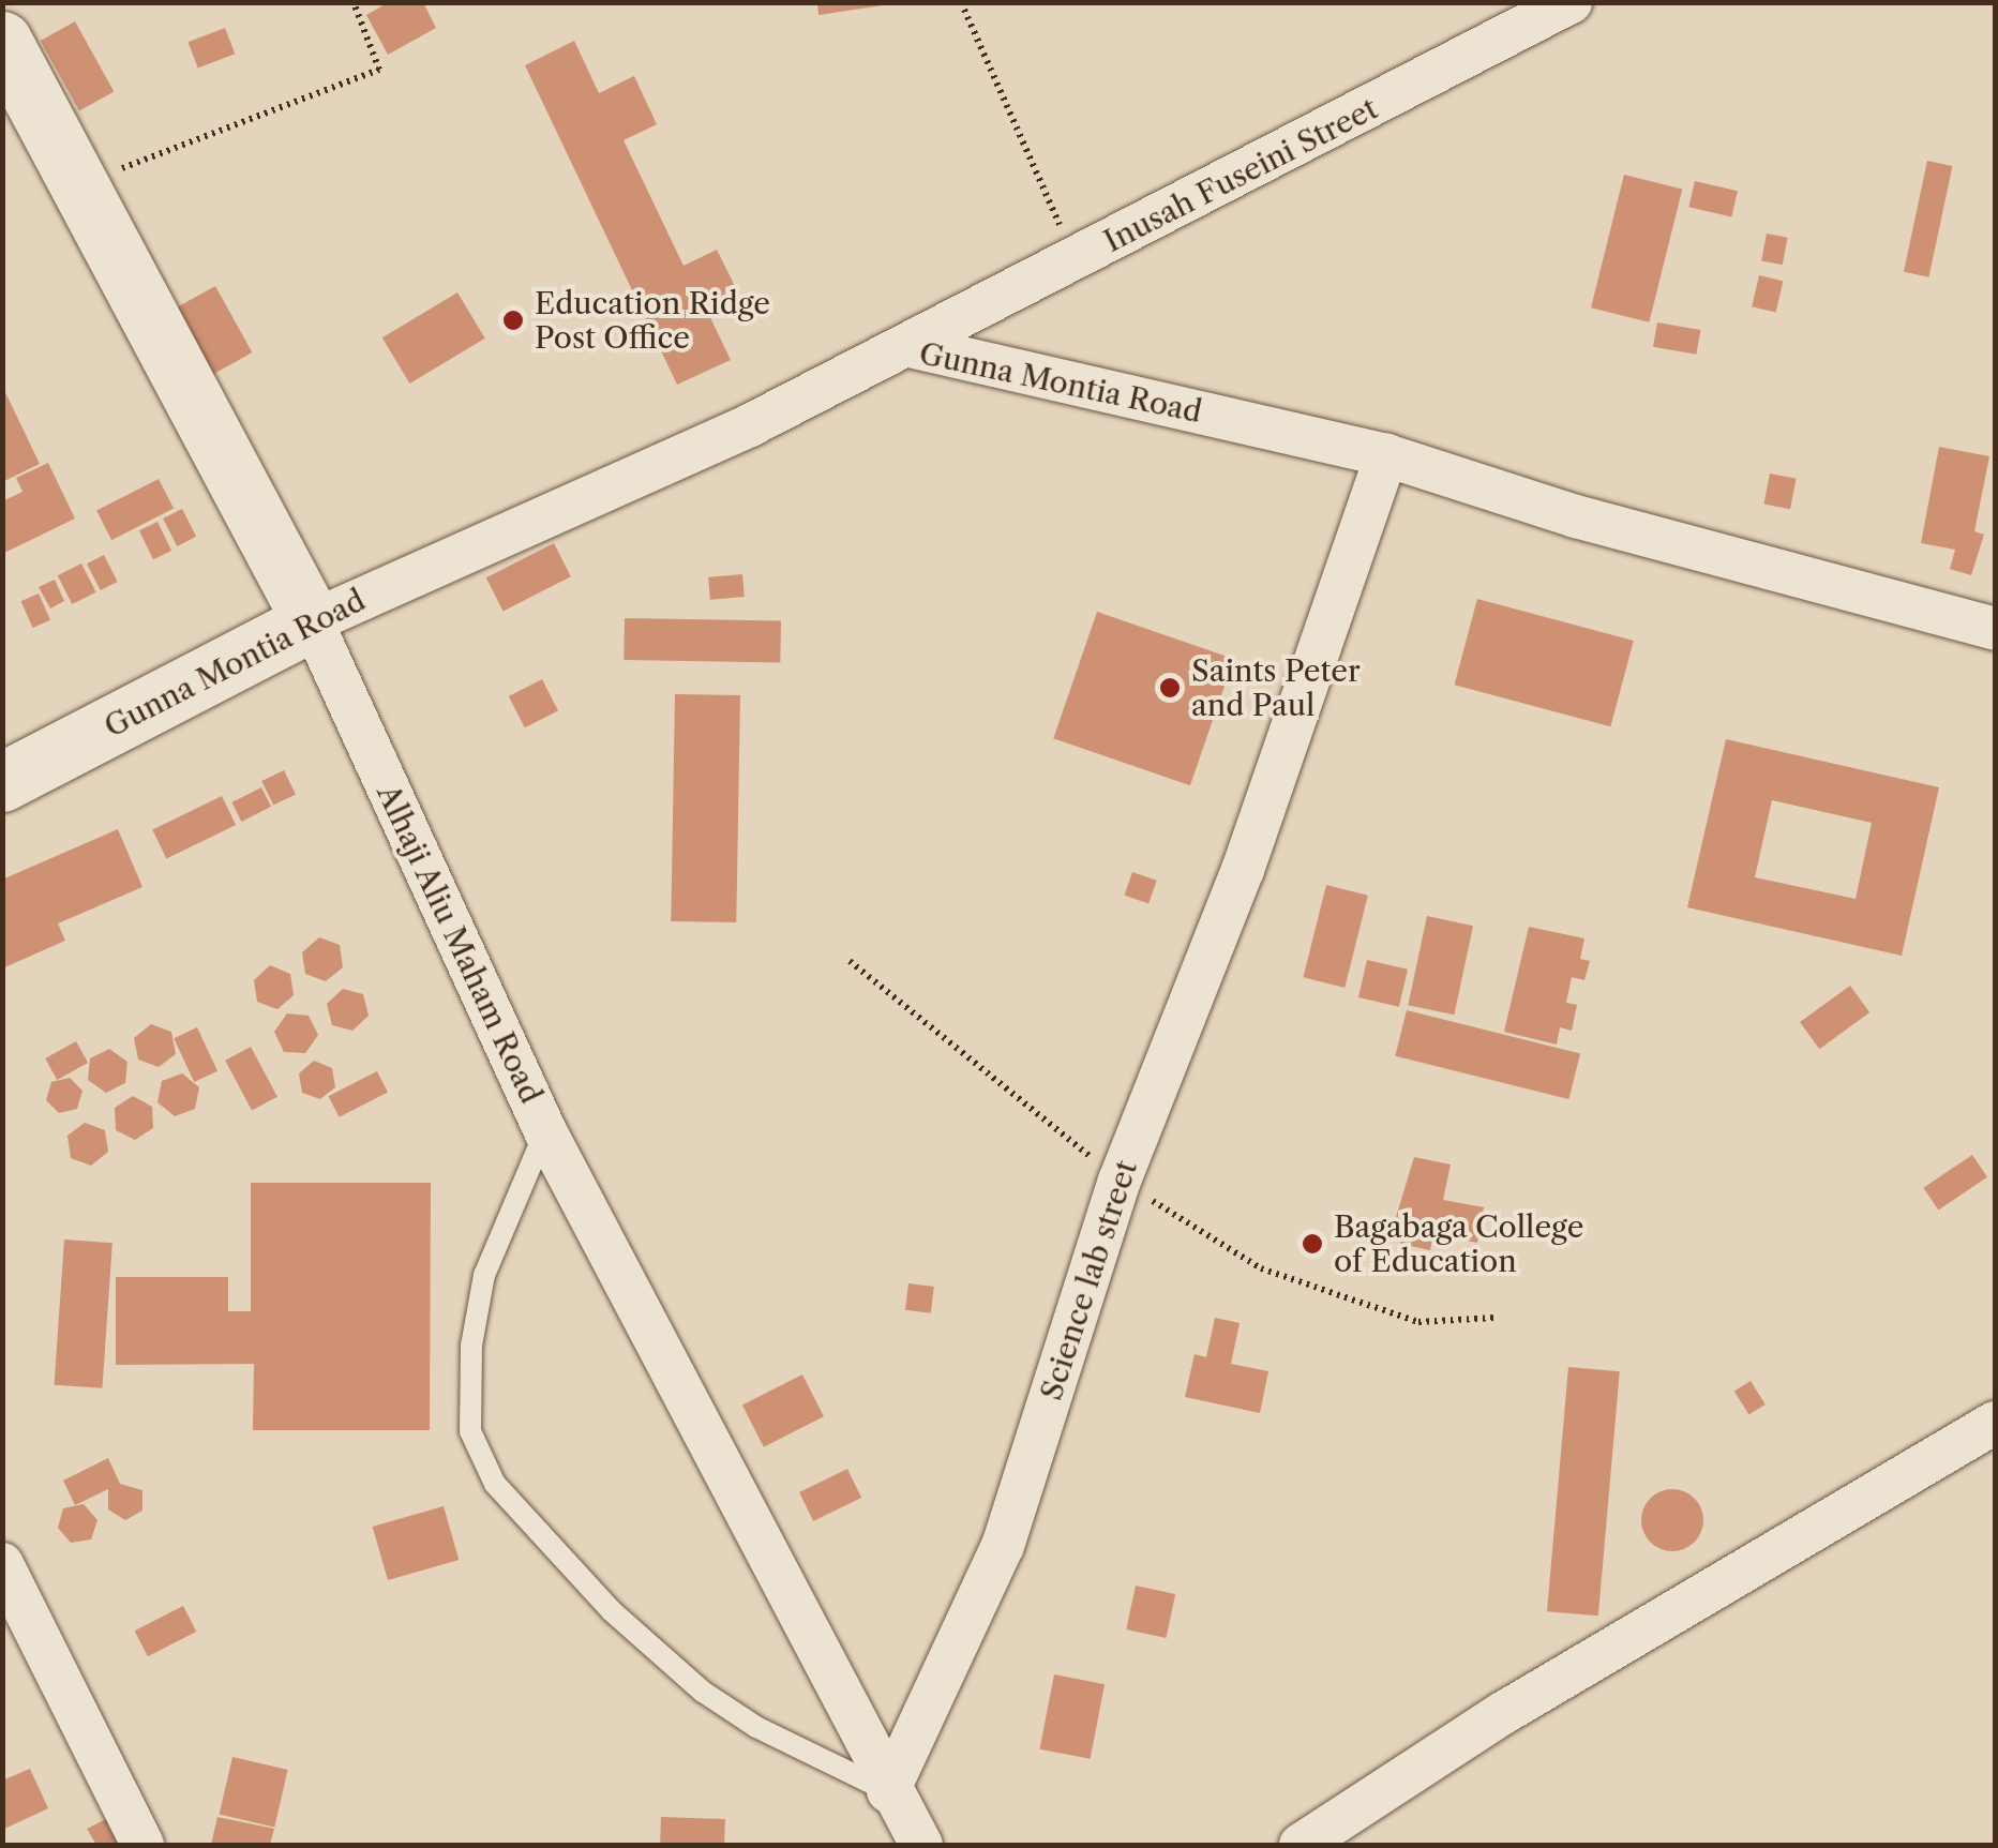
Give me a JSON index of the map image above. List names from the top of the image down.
{
  "streets": {
    "street": [
      "Inusah Fuseini Street",
      "Gunna Montia Road",
      "Alhaji Aliu Maham Road",
      "Science lab street"
    ]
  },
  "crossings": [
    ["Inusah Fuseini Street", "Gunna Montia Road"],
    ["Gunna Montia Road", "Alhaji Aliu Maham Road"],
    ["Gunna Montia Road", "Science lab street"],
    ["Alhaji Aliu Maham Road", "Science lab street"]
  ],
  "places": ["Education Ridge Post Office", "Saints Peter and Paul", "Bagabaga College of Education"]
}
